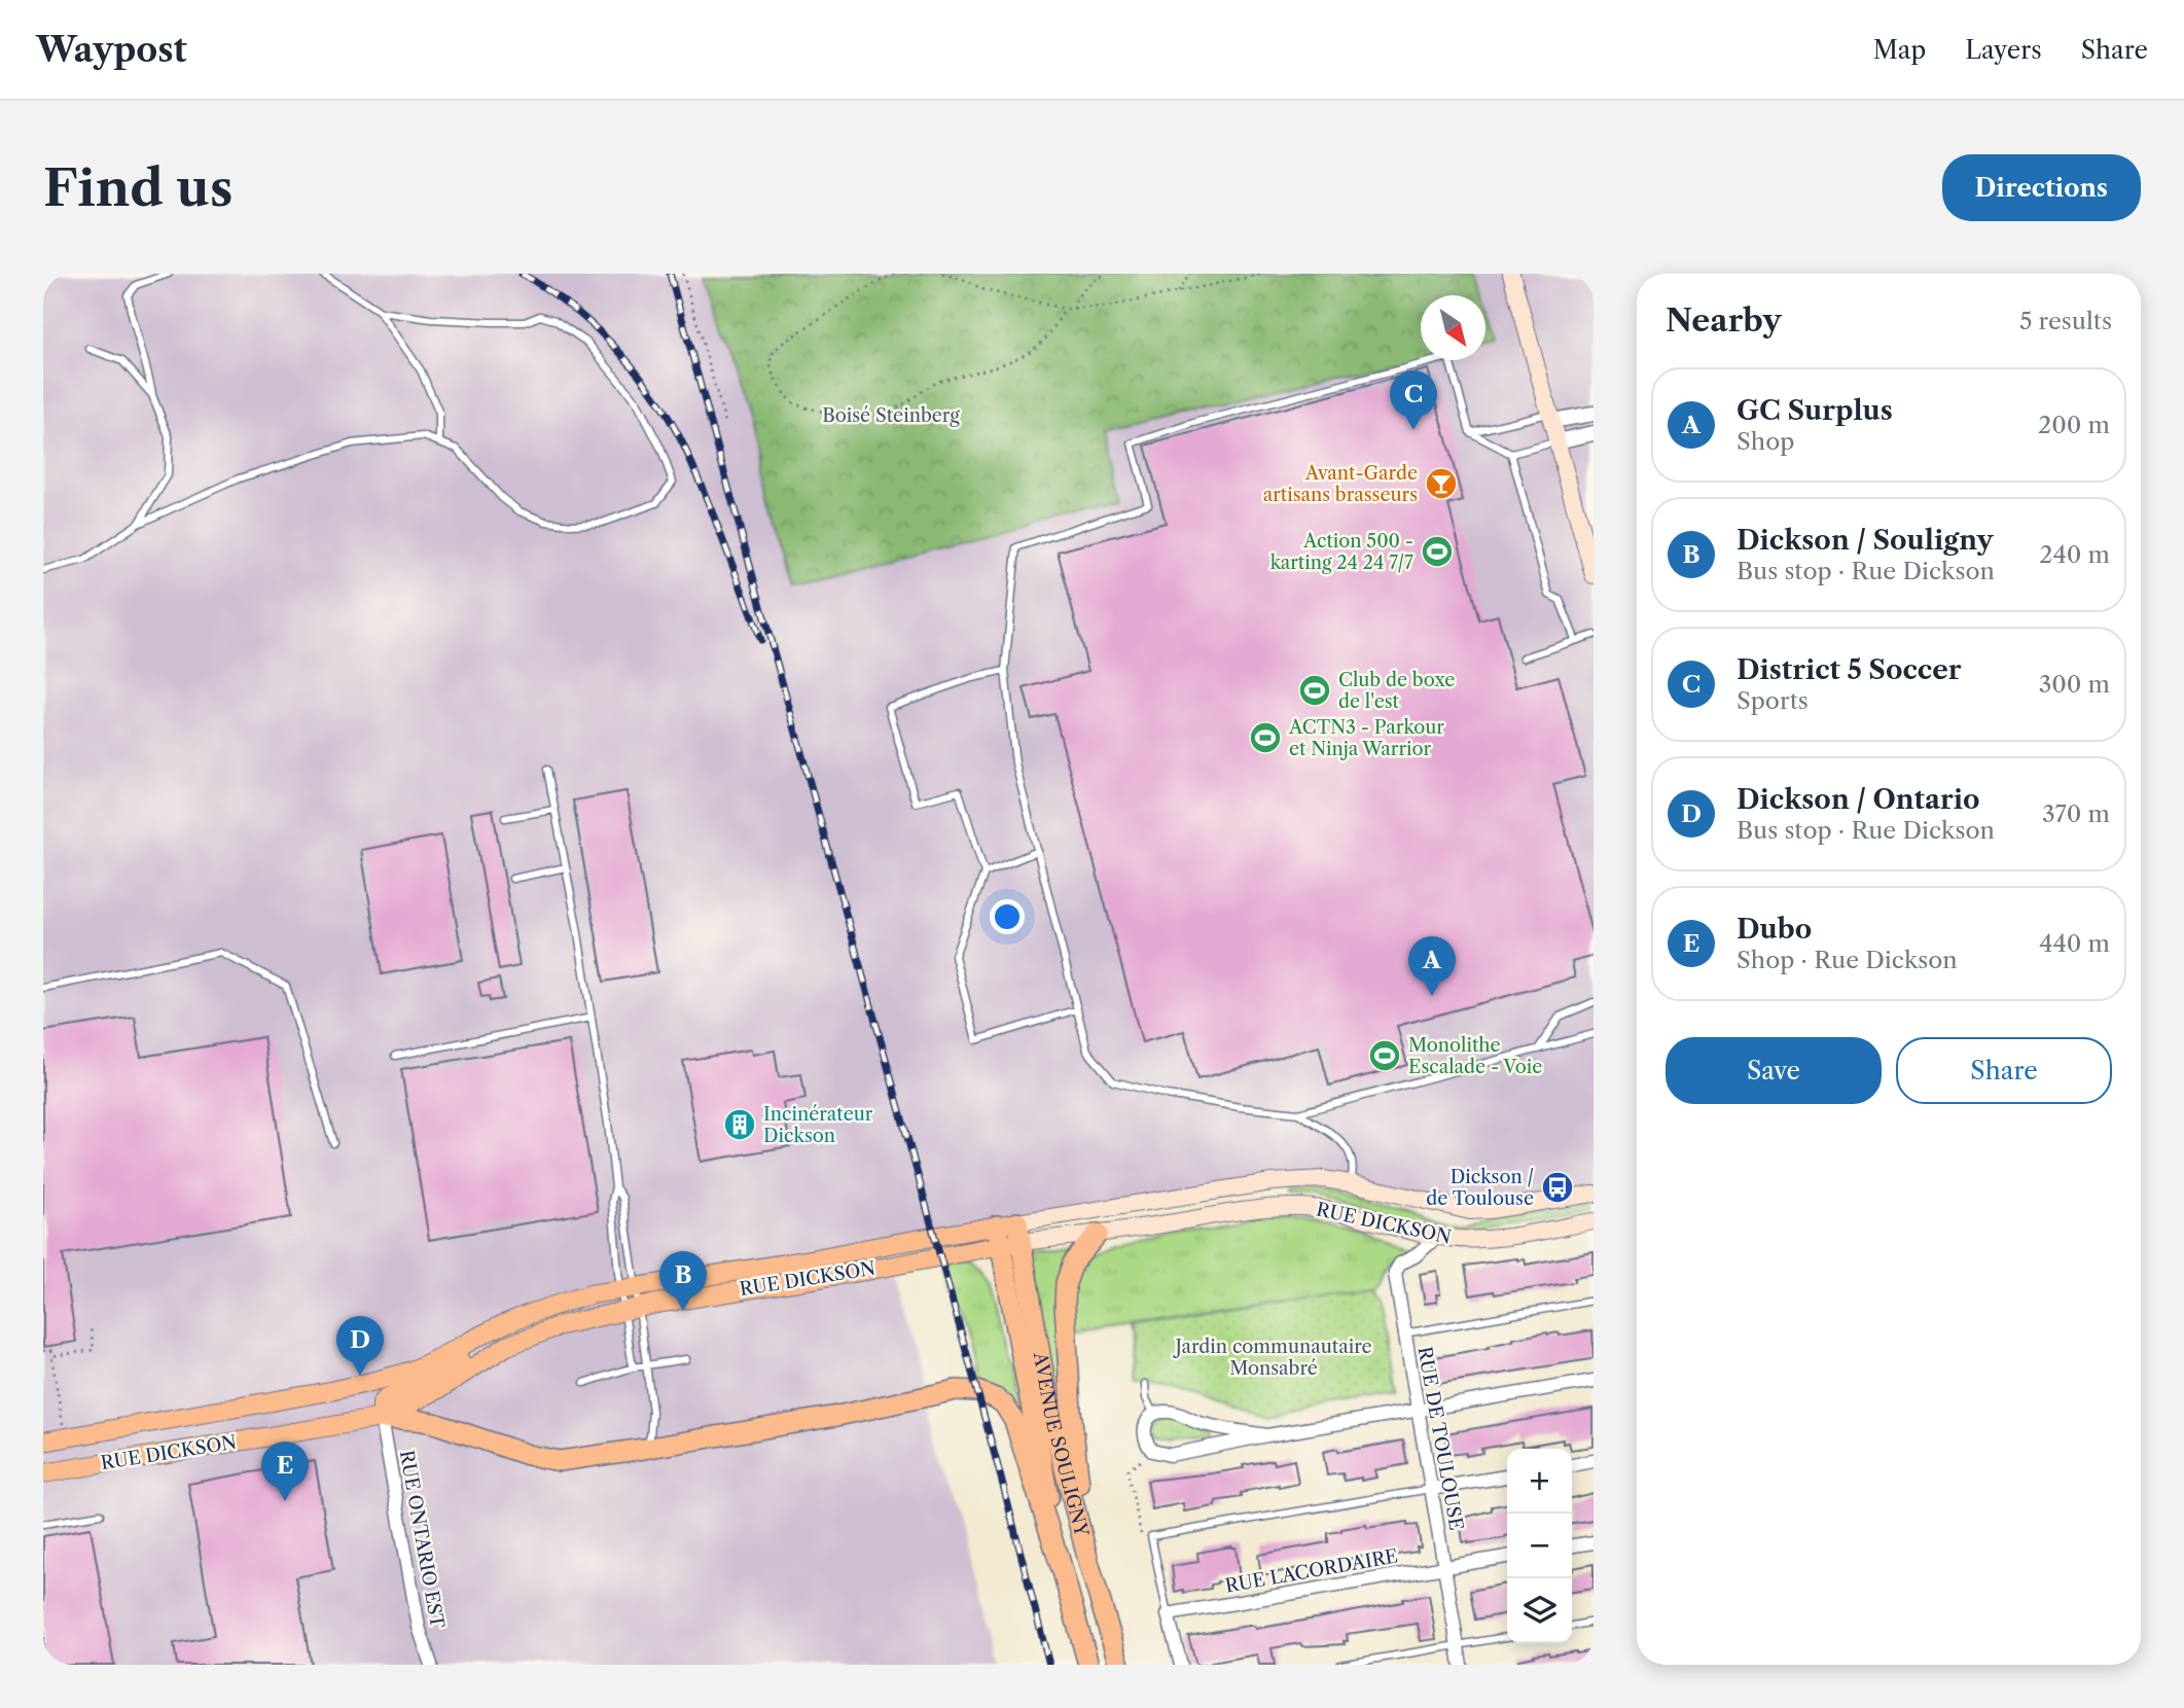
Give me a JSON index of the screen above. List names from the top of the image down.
{
  "streets": {
    "highway": ["AVENUE SOULIGNY"],
    "main road": ["RUE DICKSON"],
    "street": ["RUE DE TOULOUSE", "RUE ONTARIO EST", "RUE LACORDAIRE"]
  },
  "crossings": [
    ["RUE DICKSON", "RUE DE TOULOUSE"],
    ["RUE DICKSON", "AVENUE SOULIGNY"],
    ["RUE DICKSON", "RUE ONTARIO EST"],
    ["RUE DE TOULOUSE", "RUE LACORDAIRE"]
  ],
  "parks": ["Boisé Steinberg", "Jardin communautaire Monsabré"],
  "places": {
    "bar": ["Avant-Garde artisans brasseurs"],
    "sports": [
      "Action 500 - karting 24 24 7/7",
      "Club de boxe de l'est",
      "ACTN3 - Parkour et Ninja Warrior",
      "Monolithe Escalade - Voie"
    ],
    "building": ["Incinérateur Dickson"],
    "bus stop": ["Dickson / de Toulouse"]
  },
  "north": "bottom right",
  "page": {
    "header": "Waypost",
    "nav": ["Map", "Layers", "Share"],
    "buttons": [
      "Directions",
      ["Save", "Share"]
    ],
    "title": "Find us",
    "heading": ["Nearby", "5 results"],
    "list": [
      {
        "mark": "A",
        "name": "GC Surplus",
        "note": "Shop",
        "value": "200 m"
      },
      {
        "mark": "B",
        "name": "Dickson / Souligny",
        "note": "Bus stop · Rue Dickson",
        "value": "240 m"
      },
      {
        "mark": "C",
        "name": "District 5 Soccer",
        "note": "Sports",
        "value": "300 m"
      },
      {
        "mark": "D",
        "name": "Dickson / Ontario",
        "note": "Bus stop · Rue Dickson",
        "value": "370 m"
      },
      {
        "mark": "E",
        "name": "Dubo",
        "note": "Shop · Rue Dickson",
        "value": "440 m"
      }
    ],
    "pins": [
      "C",
      "A",
      "B",
      "D",
      "E"
    ],
    "map_buttons": ["+", "−"]
  }
}
